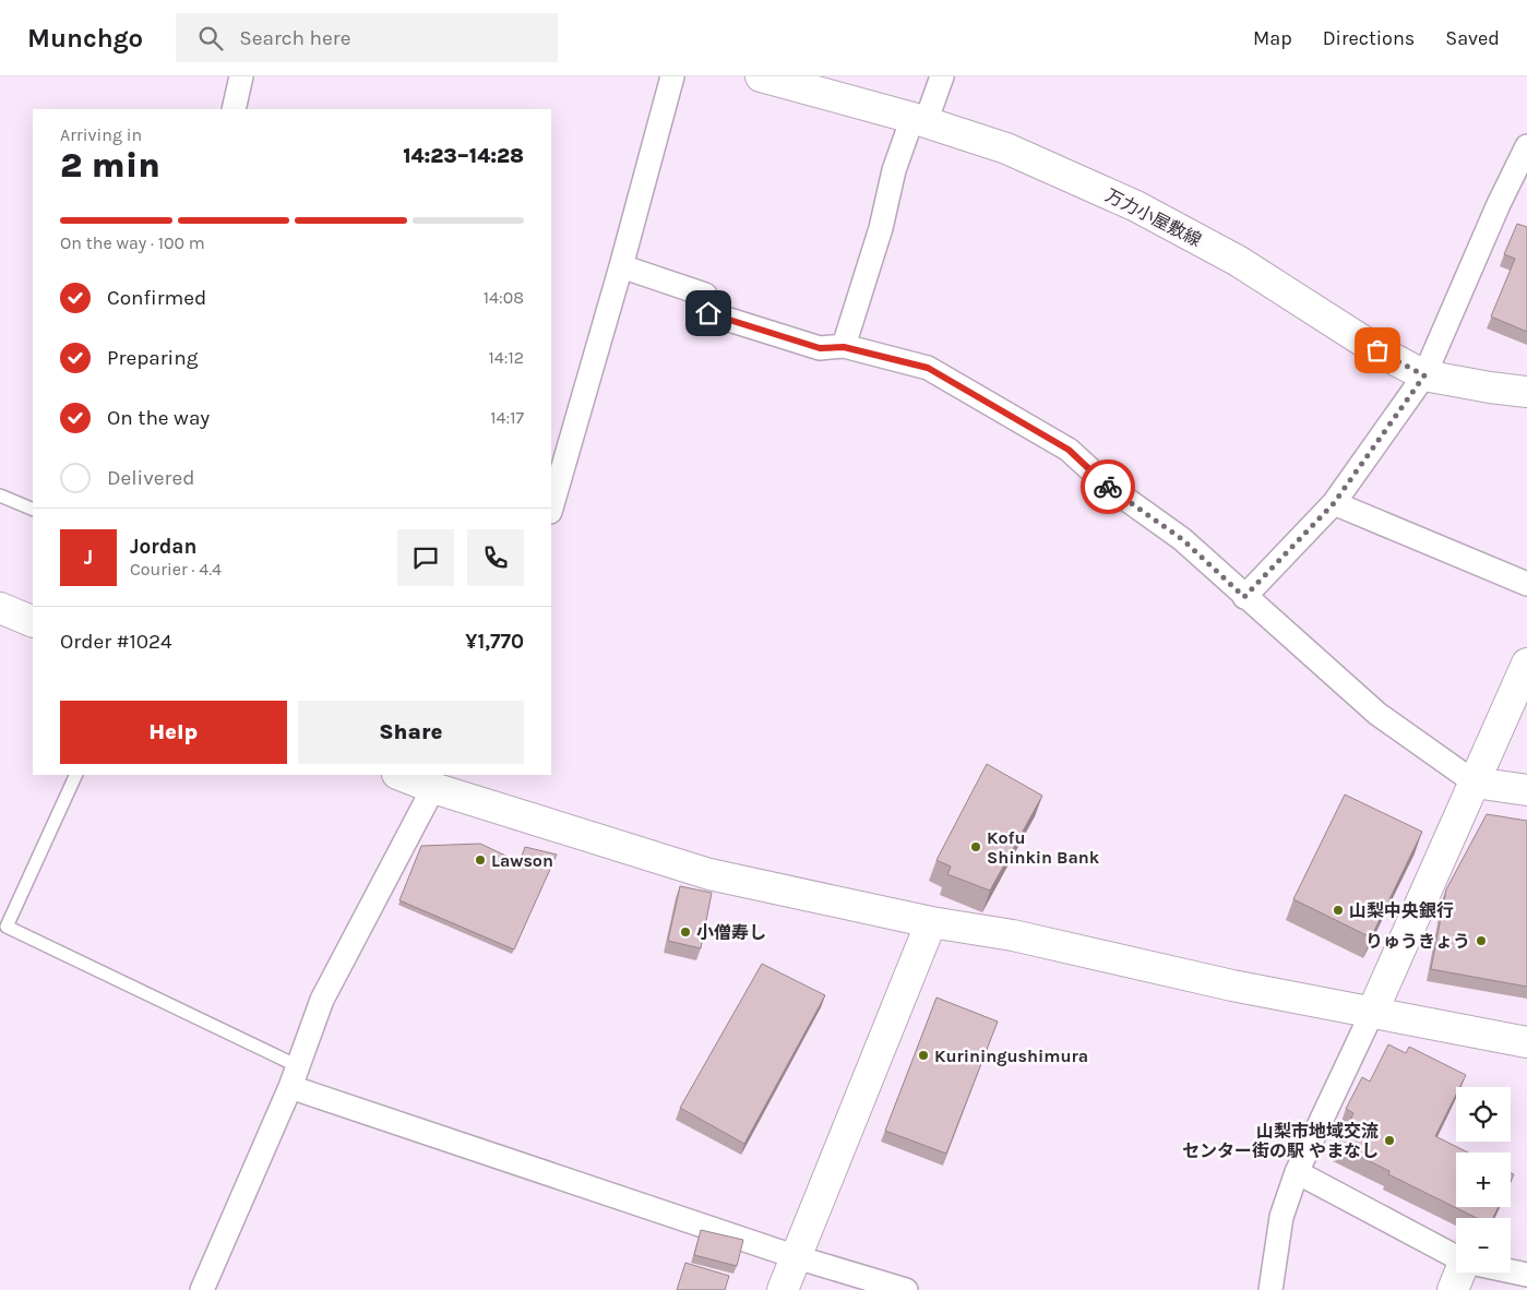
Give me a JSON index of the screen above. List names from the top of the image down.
{
  "streets": {
    "street": ["万力小屋敷線"]
  },
  "places": [
    "Kofu Shinkin Bank",
    "Lawson",
    "山梨中央銀行",
    "小僧寿し",
    "りゅうきょう",
    "Kuriningushimura",
    "山梨市地域交流 センター街の駅 やまなし"
  ],
  "page": {
    "header": "Munchgo",
    "search": "Search here",
    "nav": ["Map", "Directions", "Saved"],
    "heading": ["2 min", "Arriving in", "14:23–14:28"],
    "panel": [
      "Jordan",
      "Courier · 4.4",
      "Order #1024",
      "¥1,770"
    ],
    "bar": "On the way · 100 m",
    "list": [
      ["Confirmed", "14:08"],
      ["Preparing", "14:12"],
      ["On the way", "14:17"],
      "Delivered"
    ],
    "round": "J",
    "buttons": ["Help", "Share"],
    "map_buttons": ["+", "−"]
  }
}
